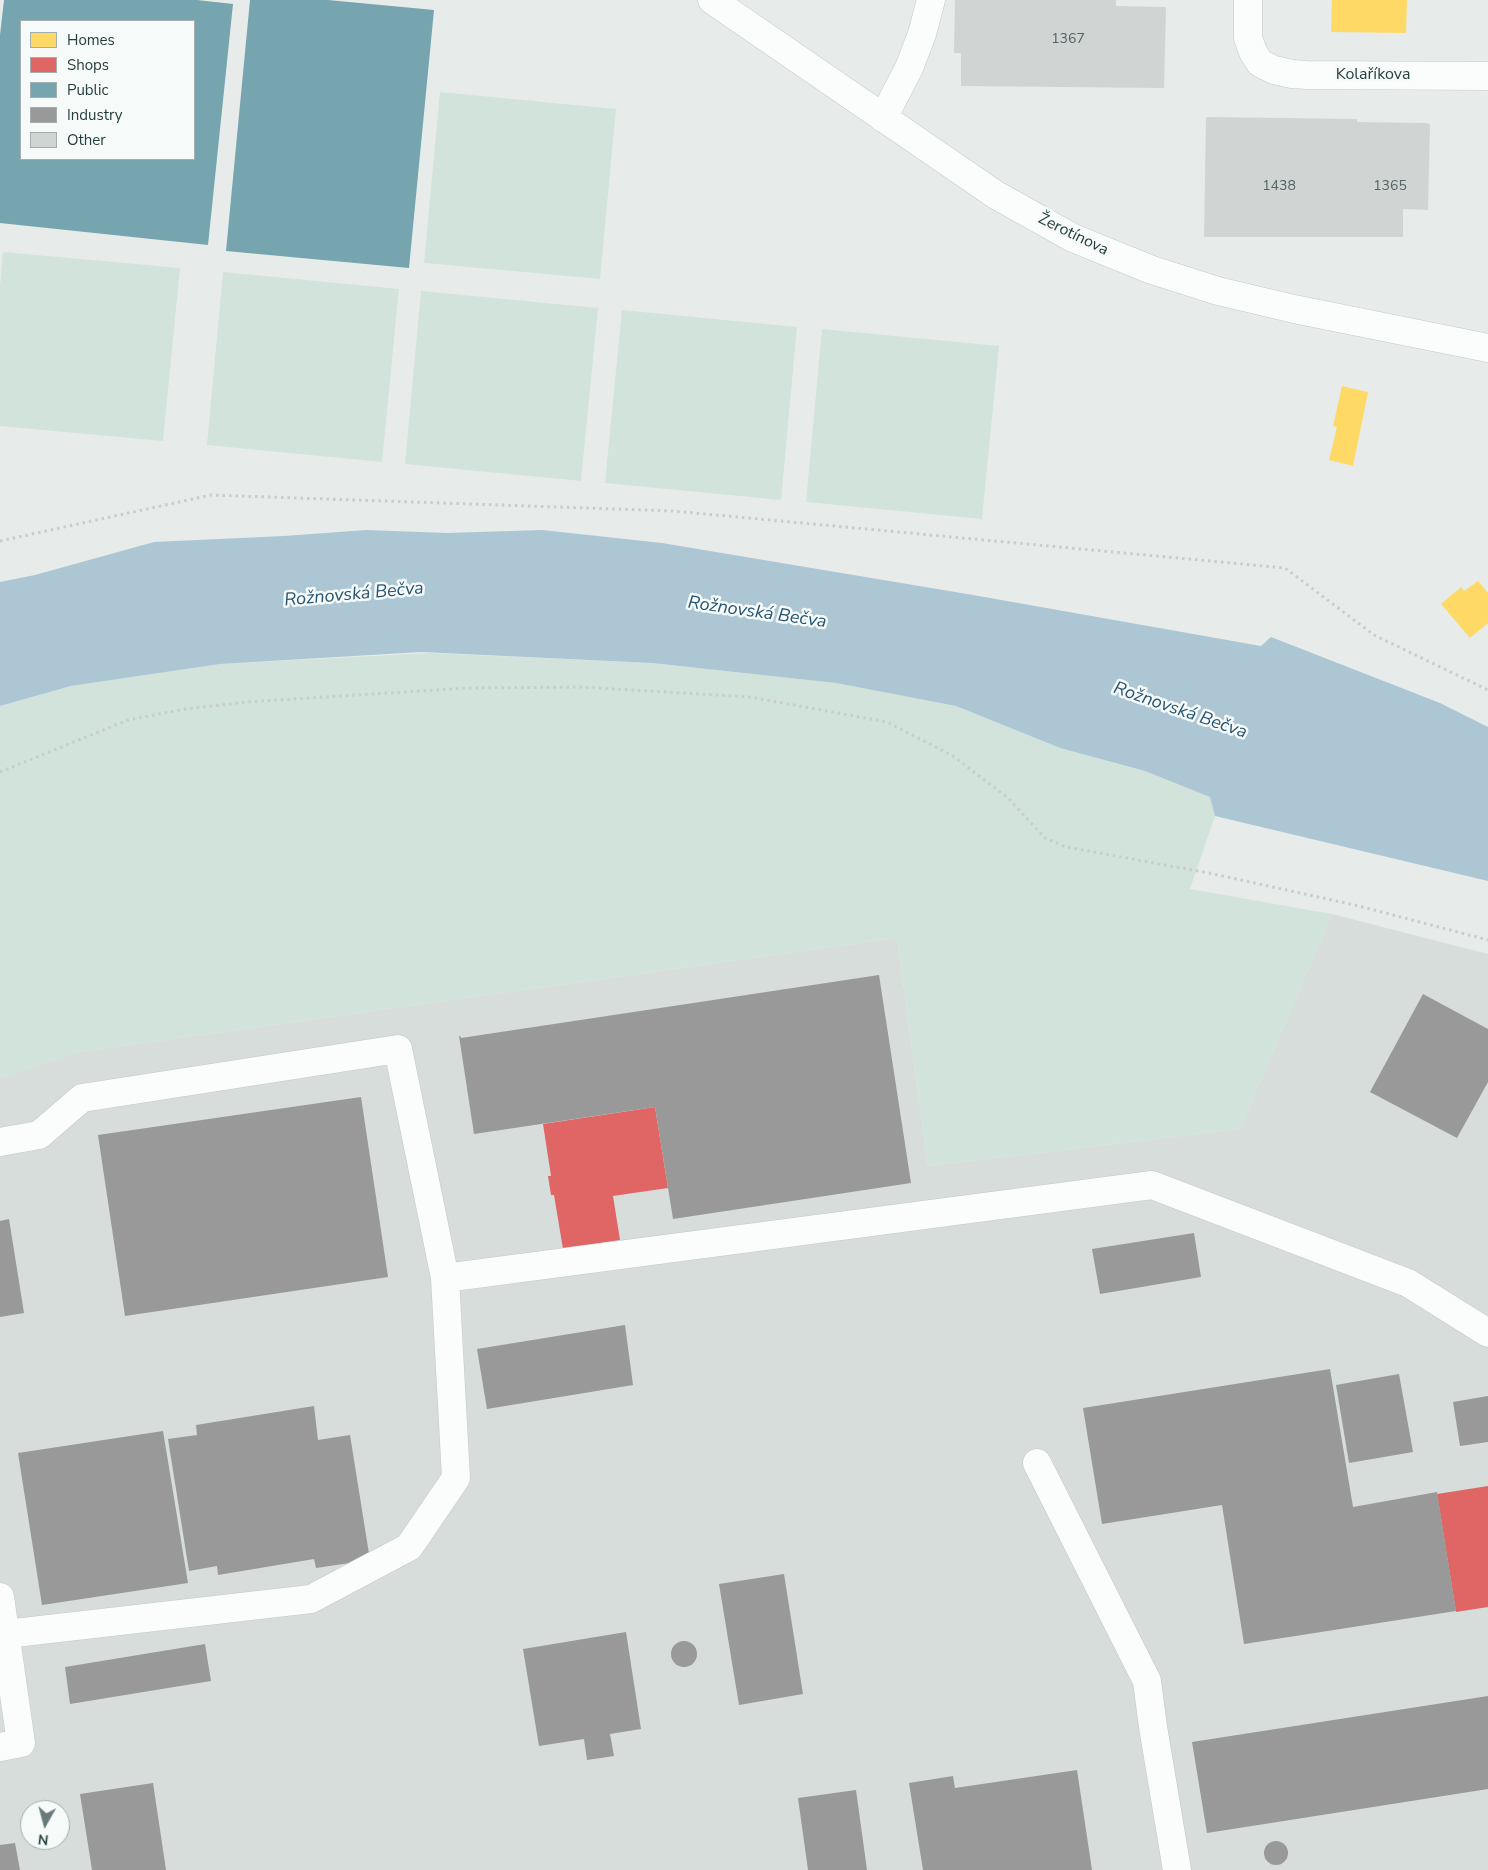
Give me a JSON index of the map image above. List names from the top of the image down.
{
  "streets": {
    "street": ["Kolaříkova", "Žerotínova"]
  },
  "water": ["Rožnovská Bečva"],
  "house_numbers": ["1367", "1438", "1365"],
  "legend": [
    "Homes",
    "Shops",
    "Public",
    "Industry",
    "Other"
  ],
  "north": "bottom"
}
